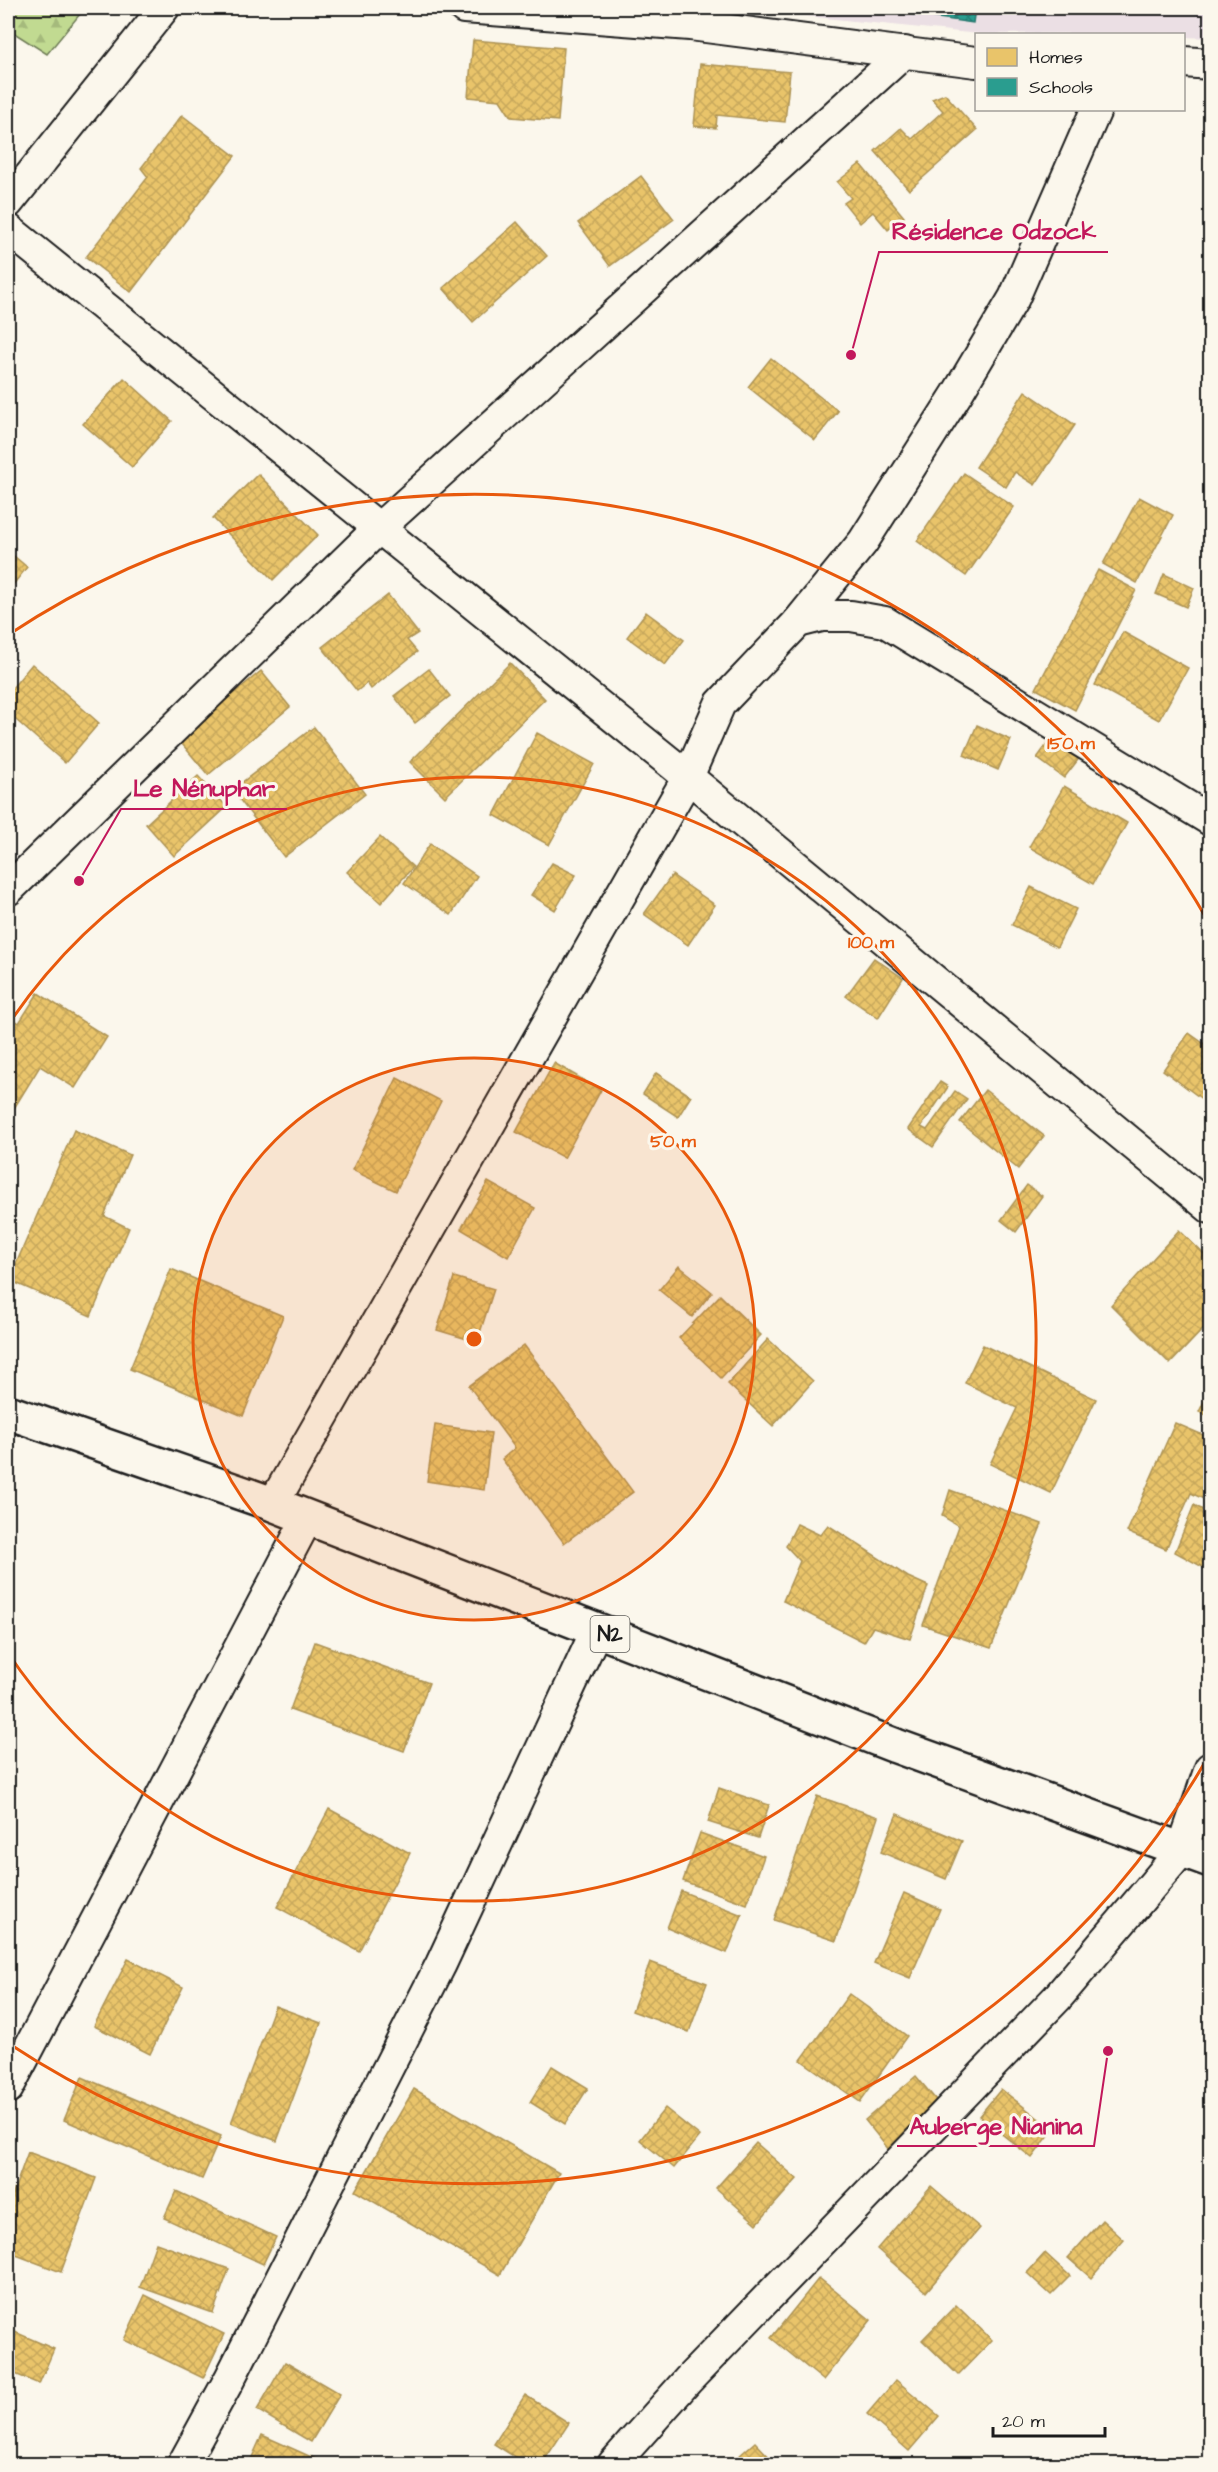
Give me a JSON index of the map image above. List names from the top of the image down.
{
  "streets": {
    "highway": ["N2"]
  },
  "places": ["Résidence Odzock", "Le Nénuphar", "Auberge Nianina"],
  "legend": ["Homes", "Schools"],
  "scale_bar": "20 m",
  "rings": ["150 m", "100 m", "50 m"]
}
